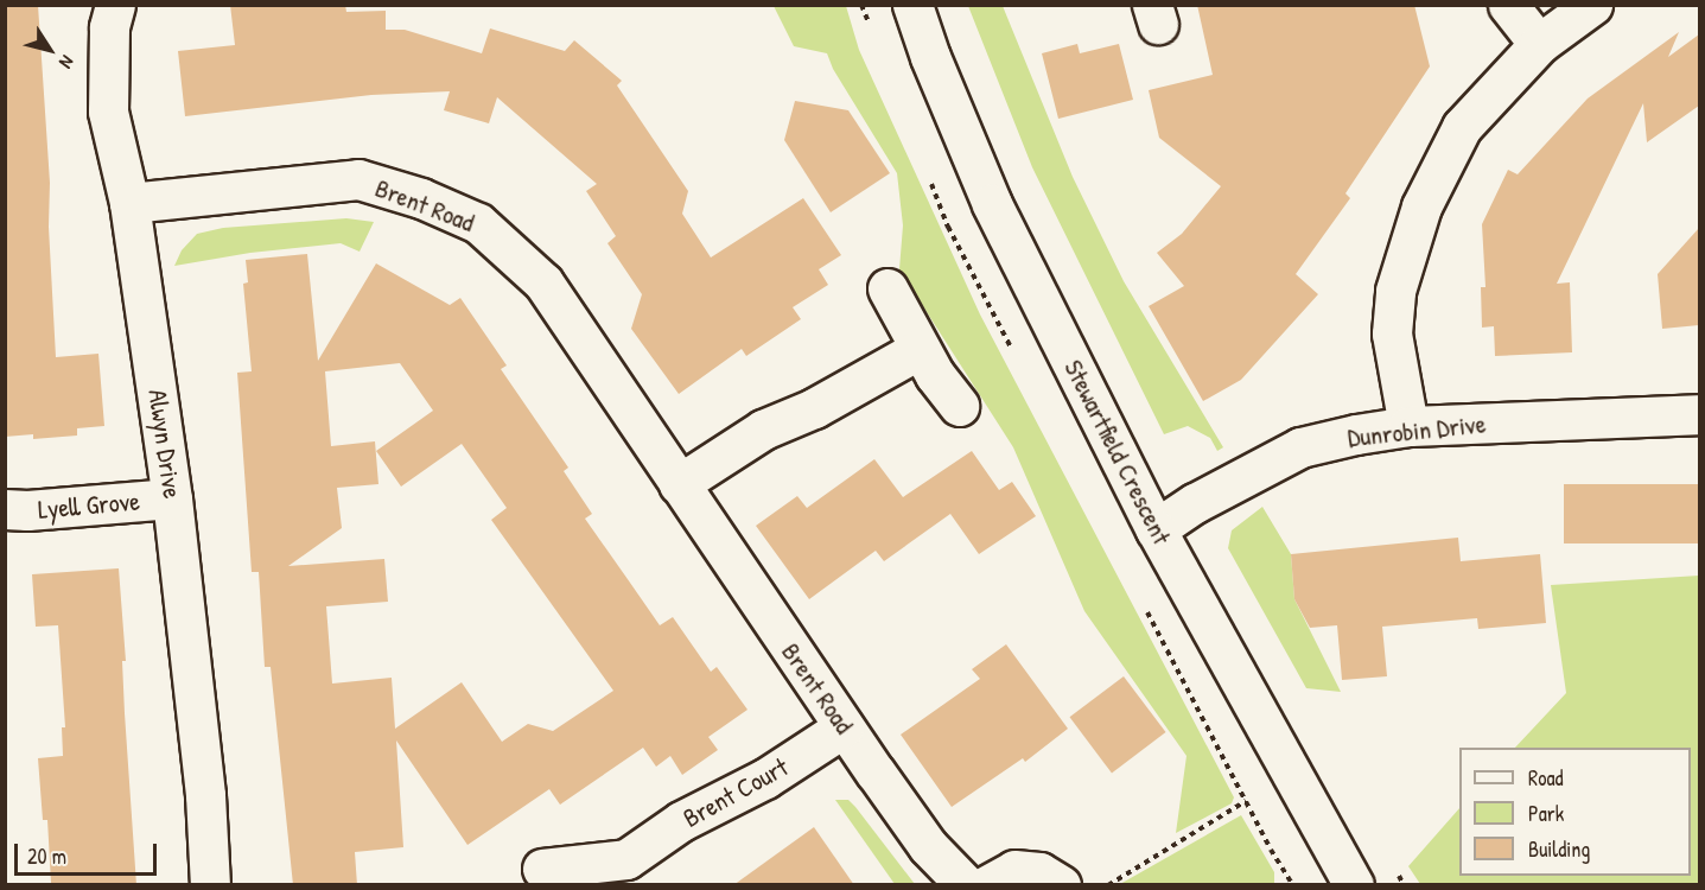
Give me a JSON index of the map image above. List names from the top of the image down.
{
  "streets": {
    "street": [
      "Brent Road",
      "Dunrobin Drive",
      "Alwyn Drive",
      "Stewartfield Crescent",
      "Lyell Grove",
      "Brent Court"
    ]
  },
  "crossings": [
    ["Brent Road", "Alwyn Drive"],
    ["Brent Road", "Brent Court"],
    ["Dunrobin Drive", "Stewartfield Crescent"],
    ["Alwyn Drive", "Lyell Grove"]
  ],
  "legend": ["Road", "Park", "Building"],
  "scale_bar": "20 m",
  "north": "bottom right"
}
